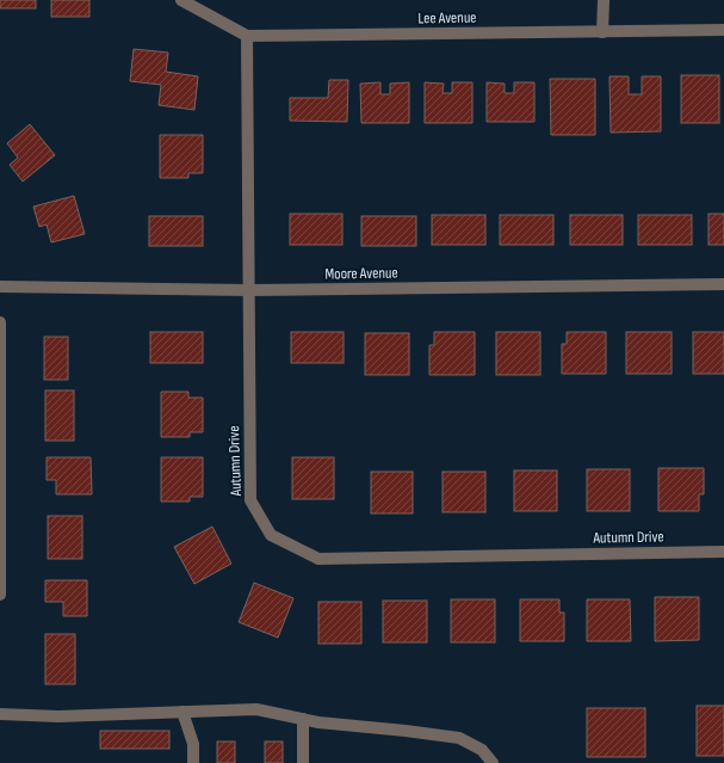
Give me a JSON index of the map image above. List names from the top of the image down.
{
  "streets": {
    "street": ["Lee Avenue", "Moore Avenue", "Autumn Drive"]
  },
  "crossings": [
    ["Lee Avenue", "Autumn Drive"],
    ["Moore Avenue", "Autumn Drive"]
  ]
}
